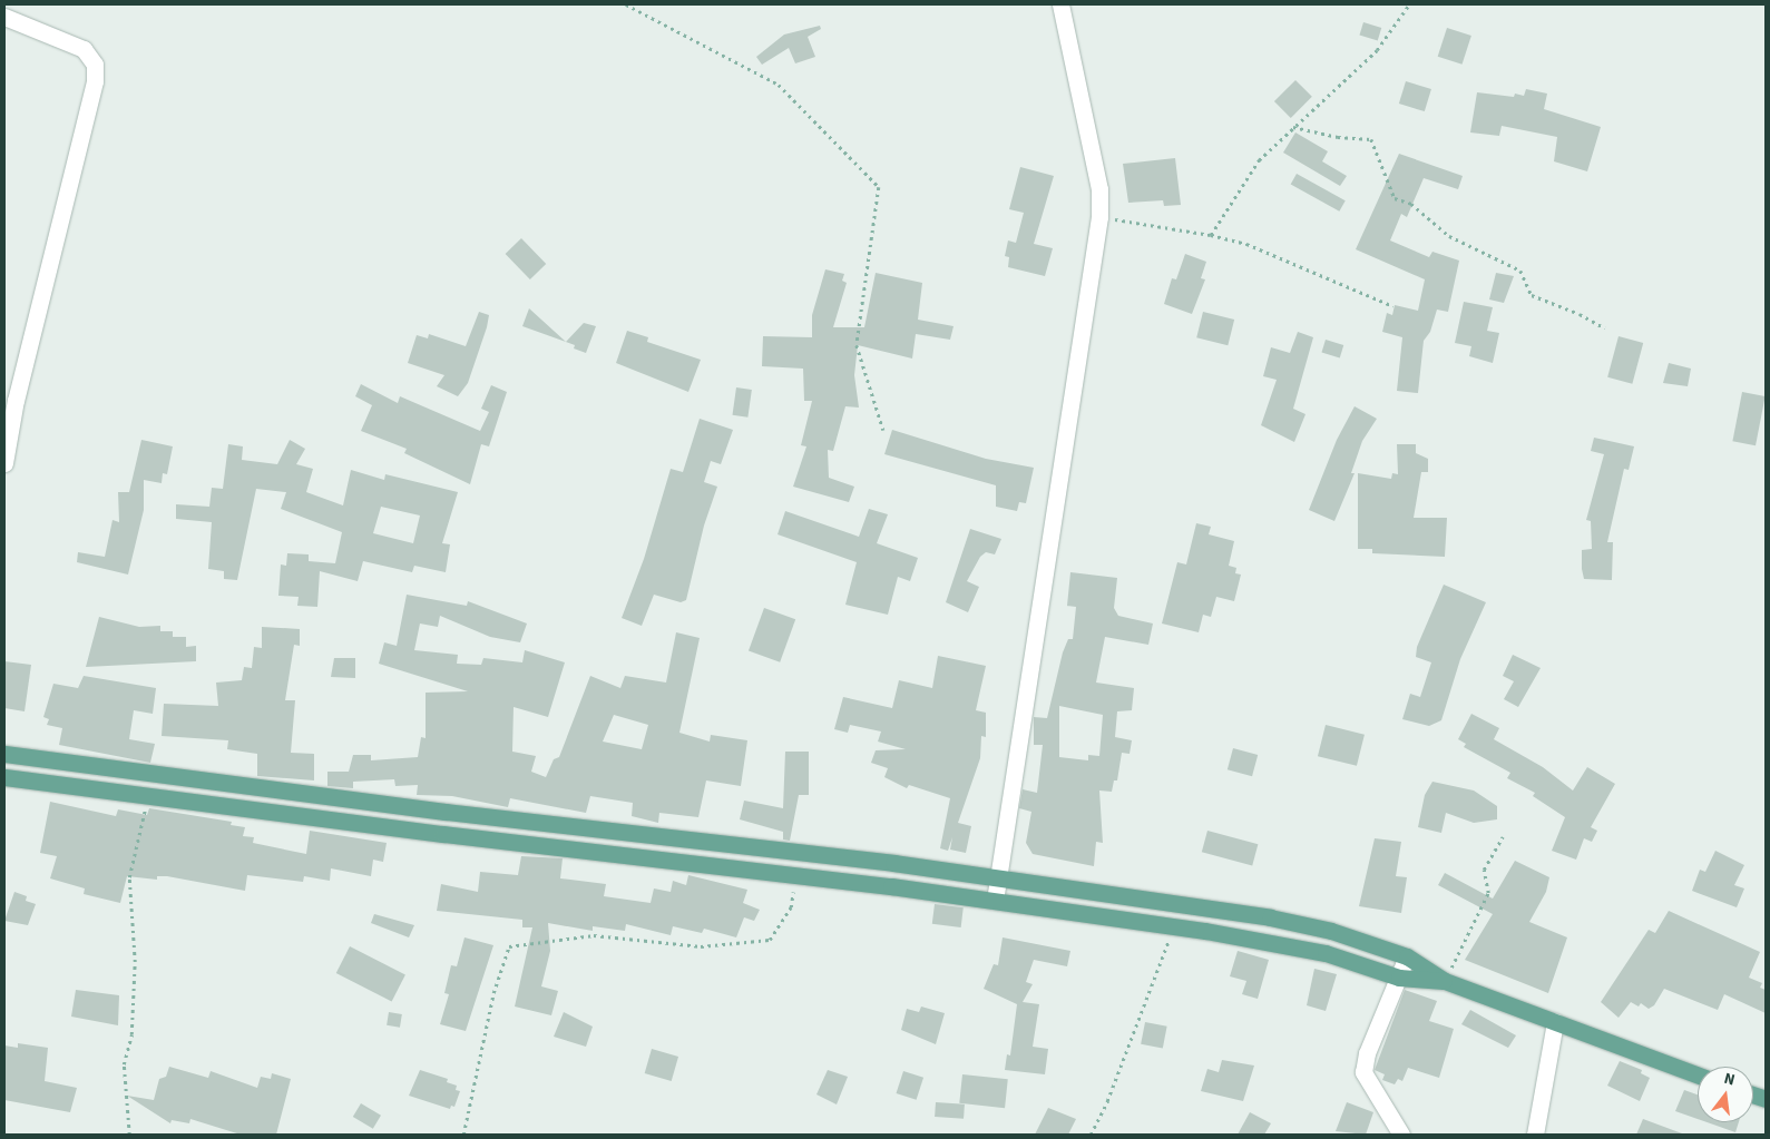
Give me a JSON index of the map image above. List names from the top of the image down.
{
  "north": "top"
}
